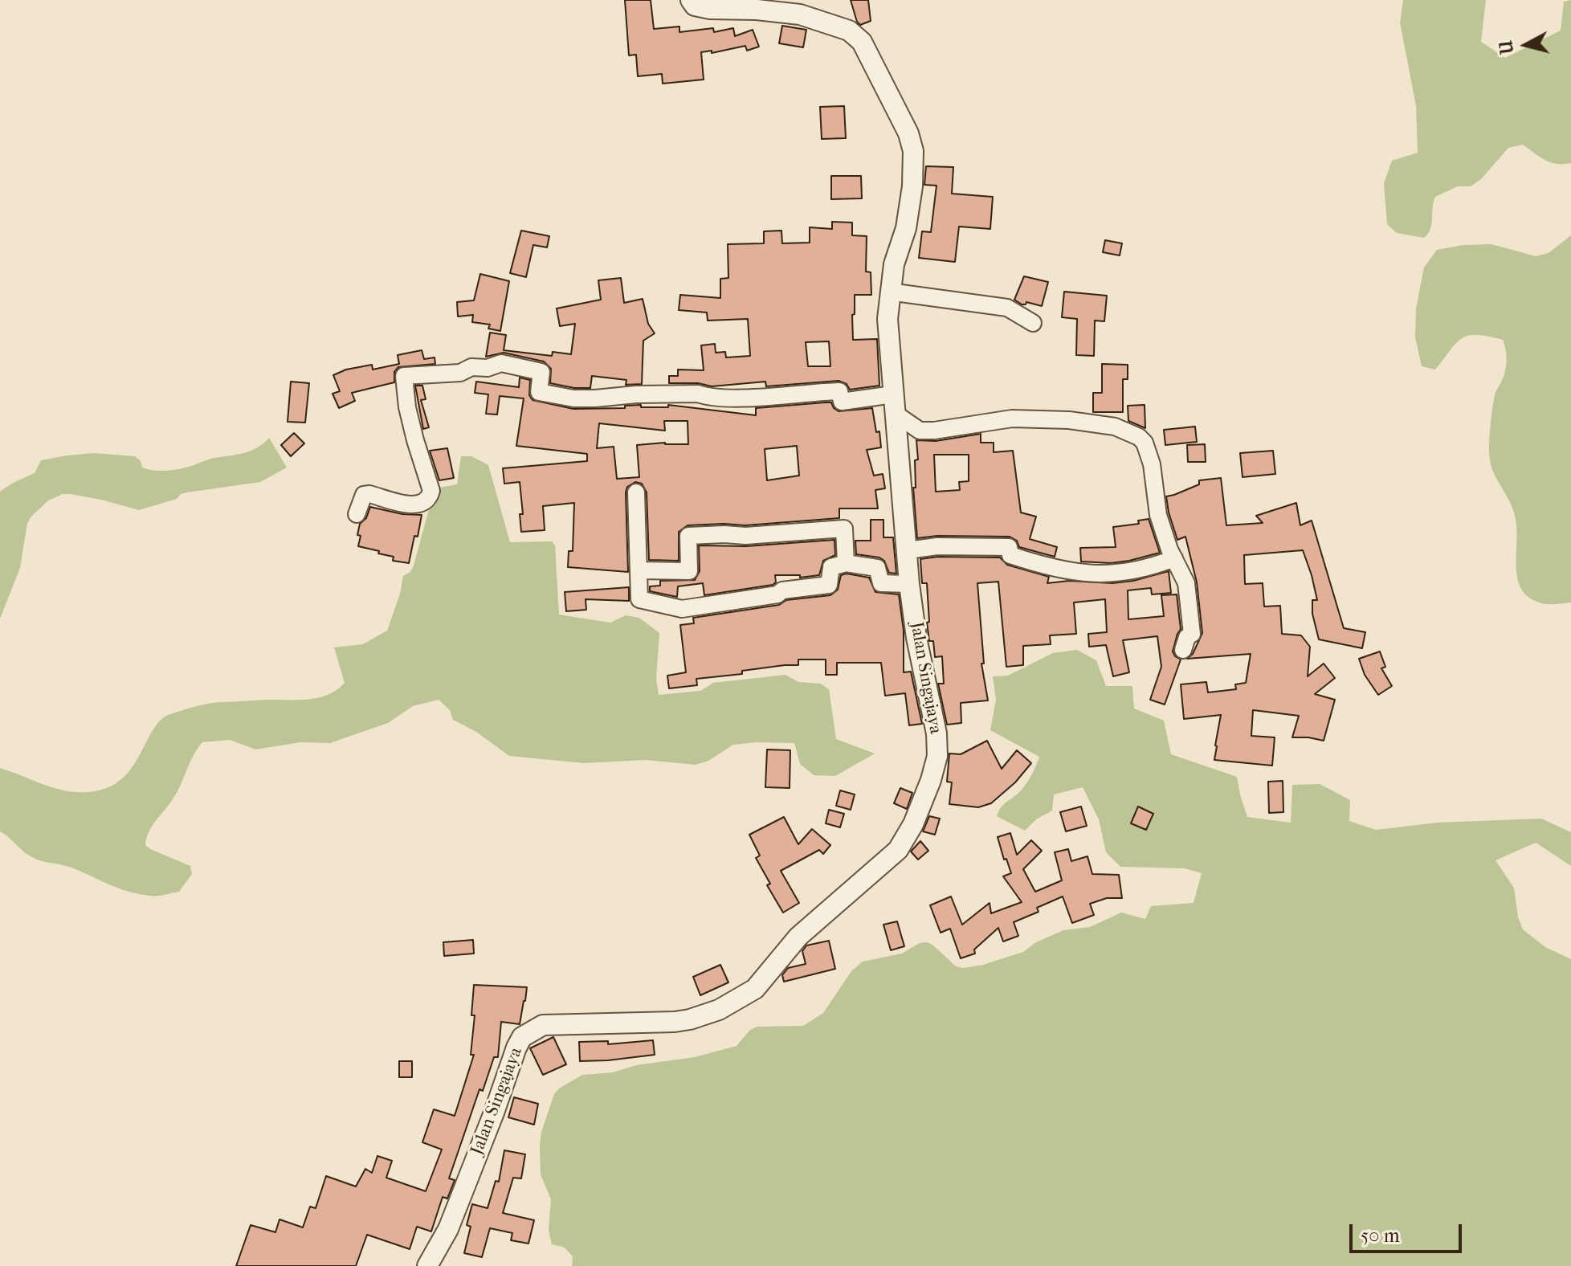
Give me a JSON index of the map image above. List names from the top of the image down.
{
  "streets": {
    "street": ["Jalan Singajaya"]
  },
  "scale_bar": "50 m",
  "north": "left"
}
